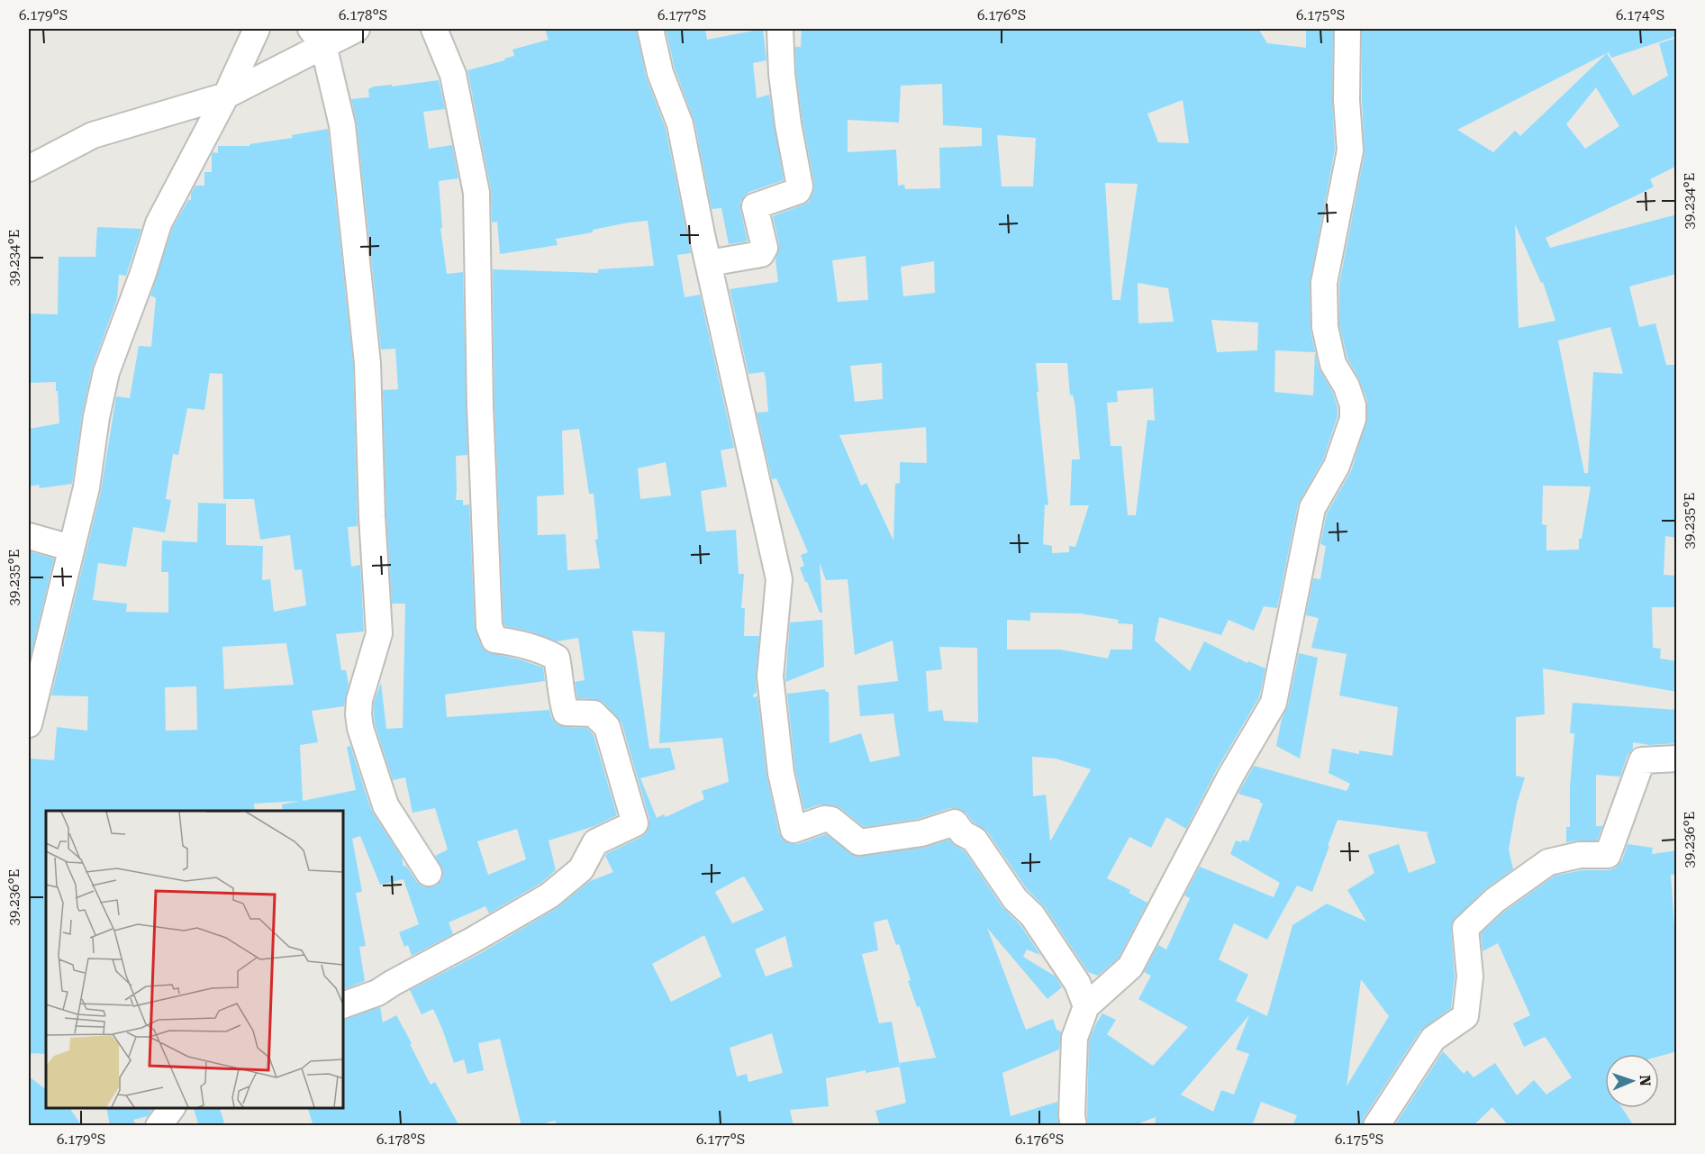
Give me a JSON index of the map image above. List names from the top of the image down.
{
  "north": "right",
  "coordinates": [
    "6.179°S",
    "6.178°S",
    "6.177°S",
    "6.176°S",
    "6.175°S",
    "6.174°S",
    "39.234°E",
    "39.235°E",
    "39.236°E"
  ]
}
